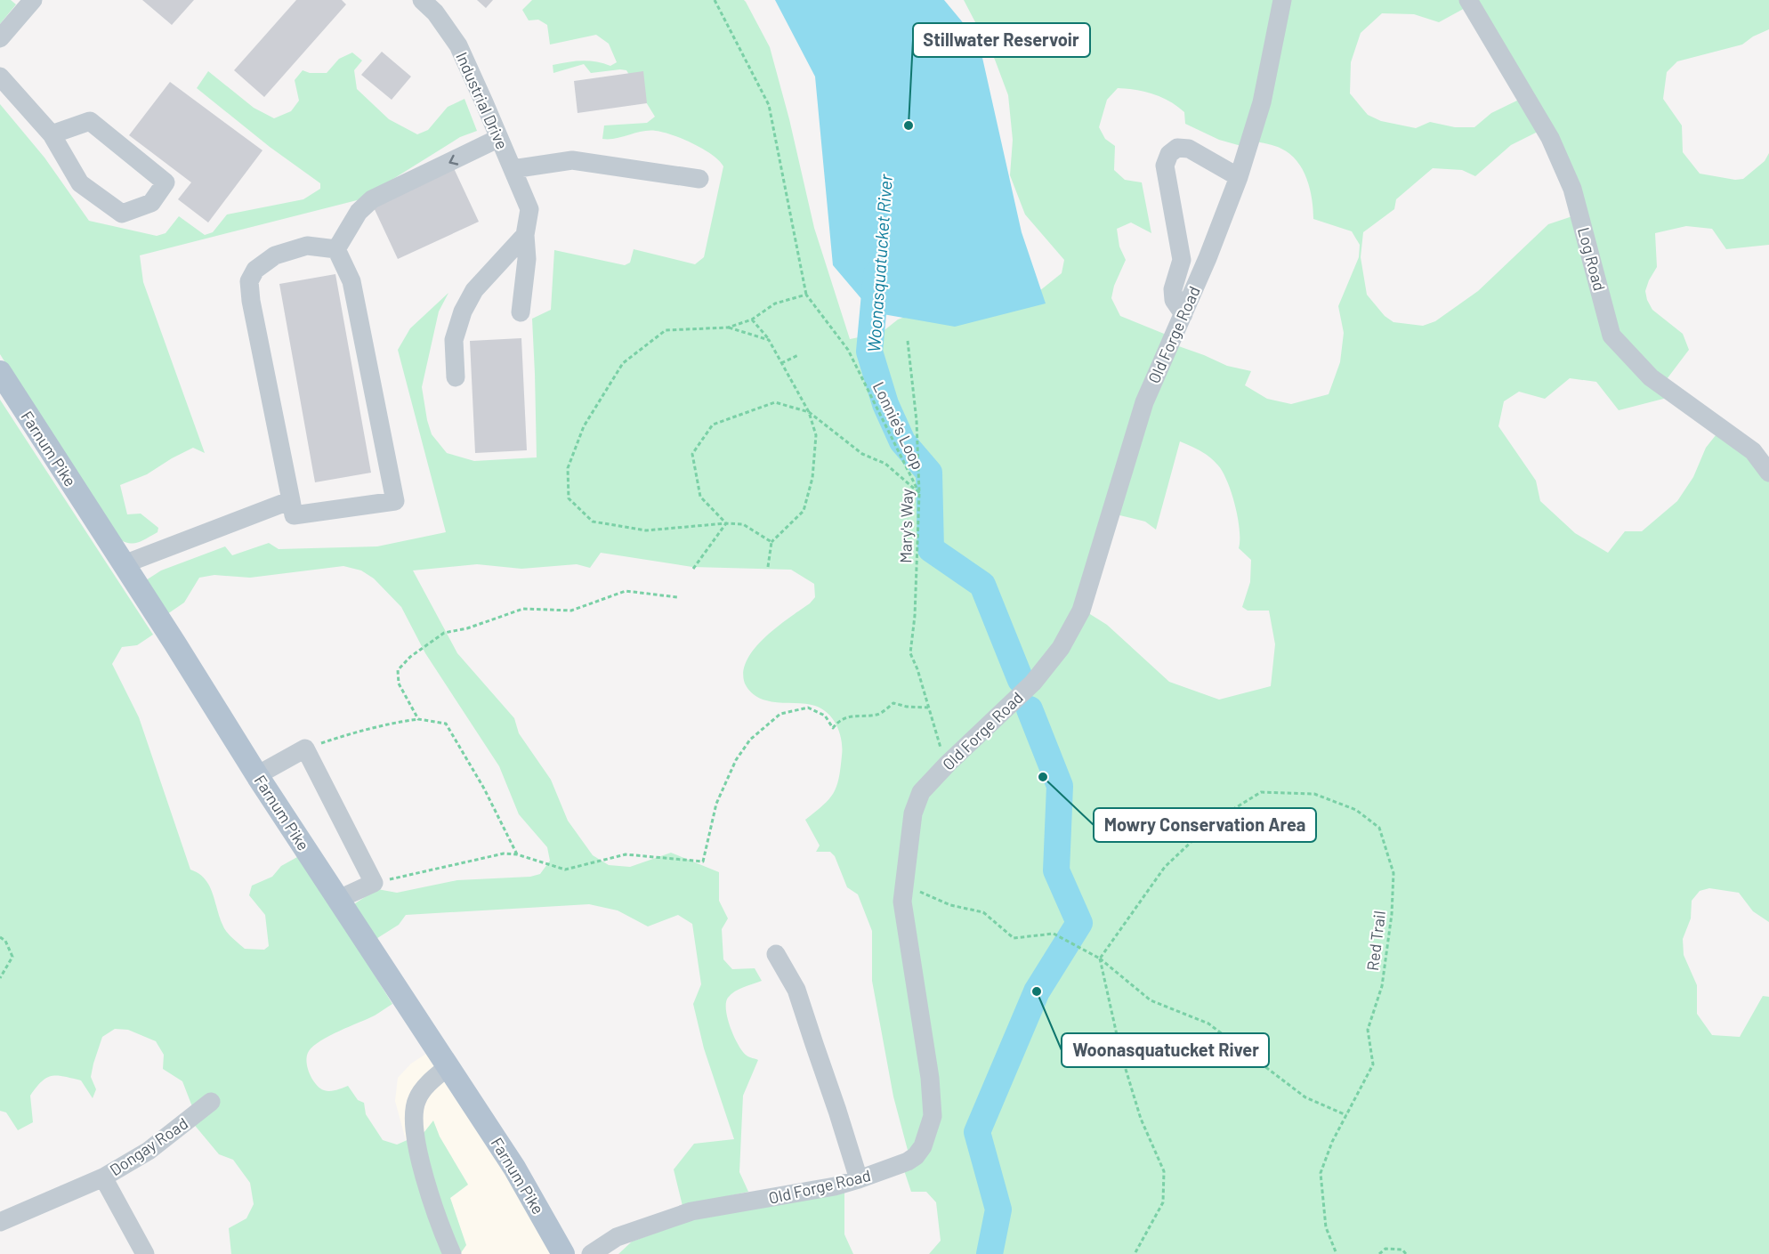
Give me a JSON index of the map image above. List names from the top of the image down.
{
  "streets": {
    "main road": ["Farnum Pike"],
    "street": [
      "Industrial Drive",
      "Log Road",
      "Old Forge Road",
      "Dongay Road"
    ],
    "path": ["Lonnie's Loop", "Mary's Way", "Red Trail"]
  },
  "crossings": [
    ["Old Forge Road", "Mary's Way"],
    ["Lonnie's Loop", "Mary's Way"]
  ],
  "water": ["Woonasquatucket River"],
  "places": ["Stillwater Reservoir", "Mowry Conservation Area", "Woonasquatucket River"]
}
